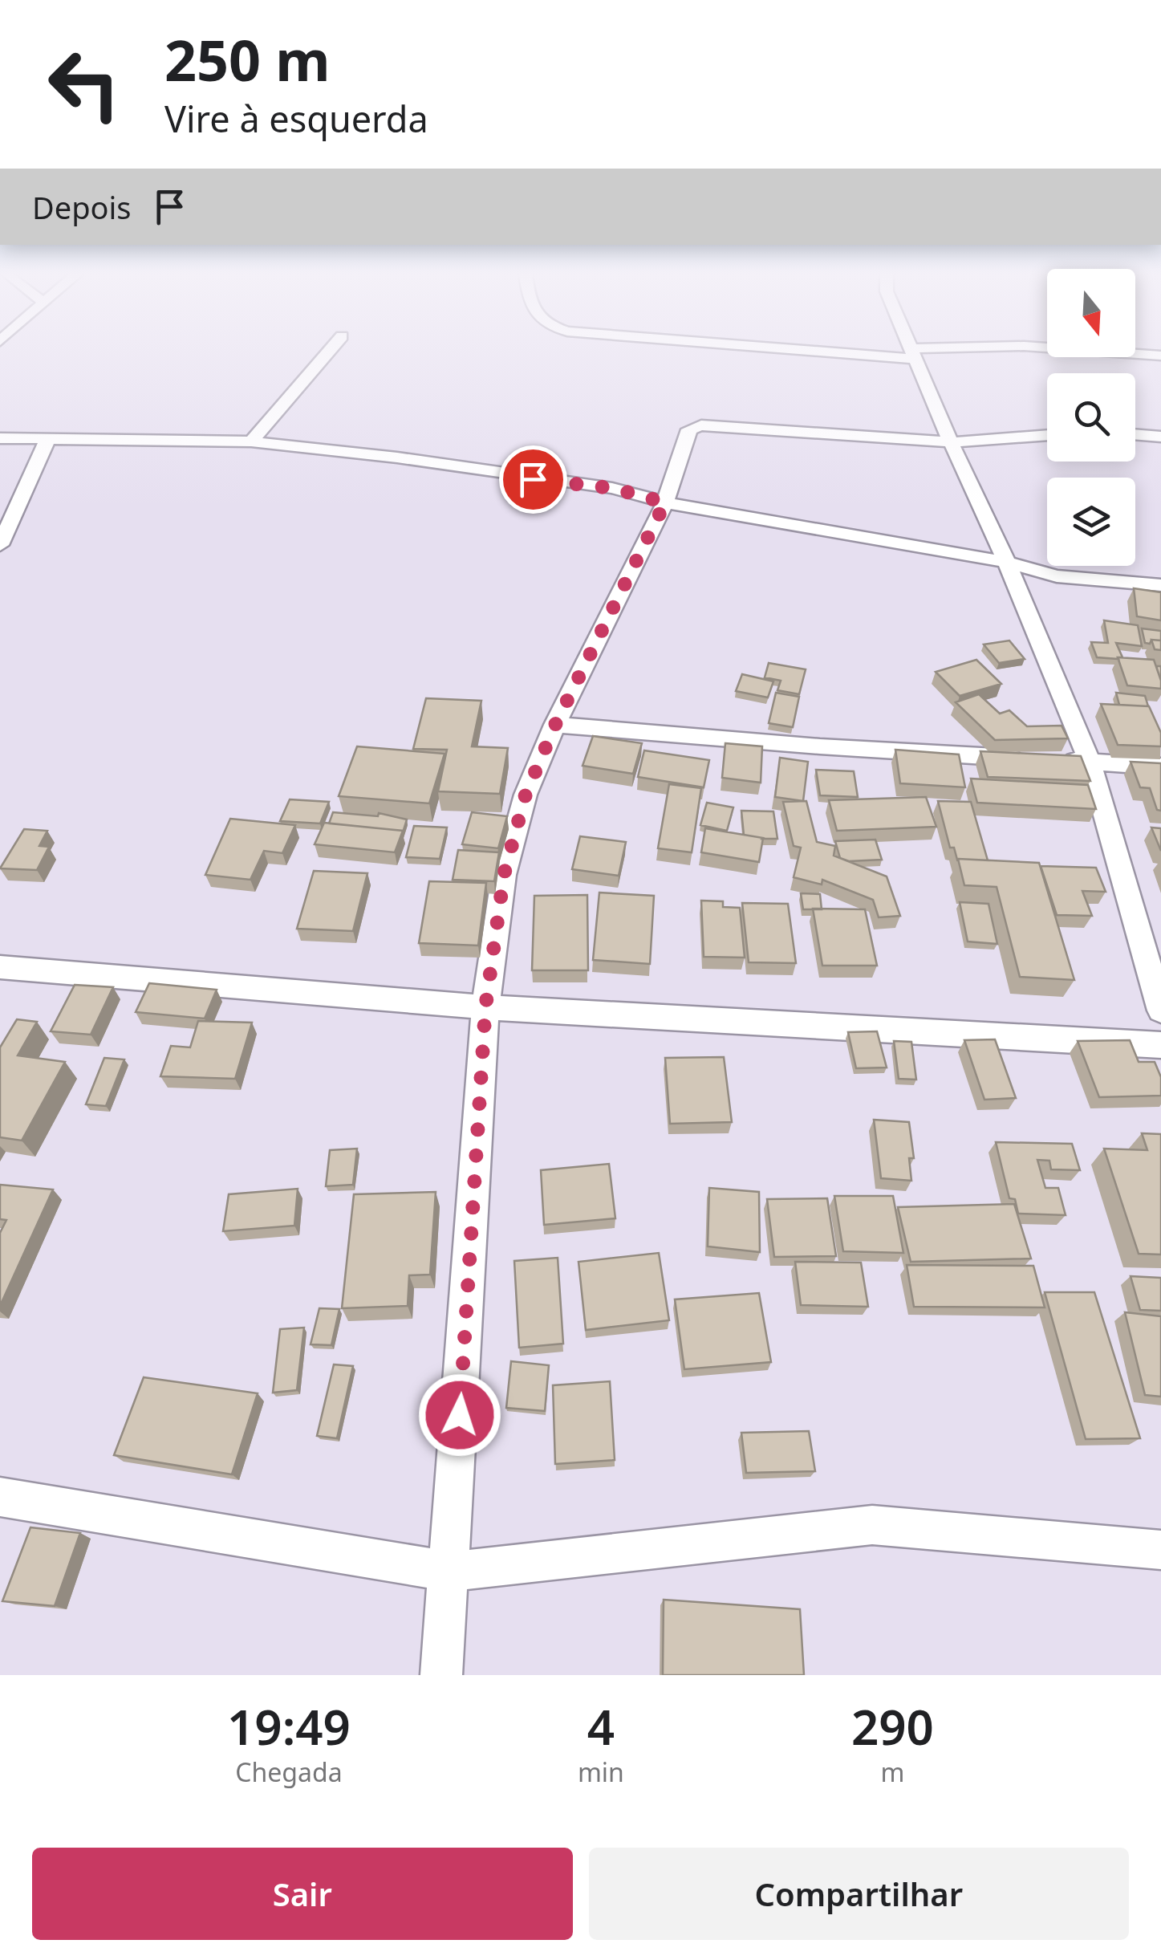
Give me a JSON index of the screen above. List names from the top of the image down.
{
  "north": "bottom",
  "page": {
    "turn": ["250 m", "Vire à esquerda"],
    "then": "Depois",
    "eta": [
      "19:49",
      "Chegada",
      "4",
      "min",
      "290",
      "m"
    ],
    "buttons": ["Sair", "Compartilhar"]
  }
}
